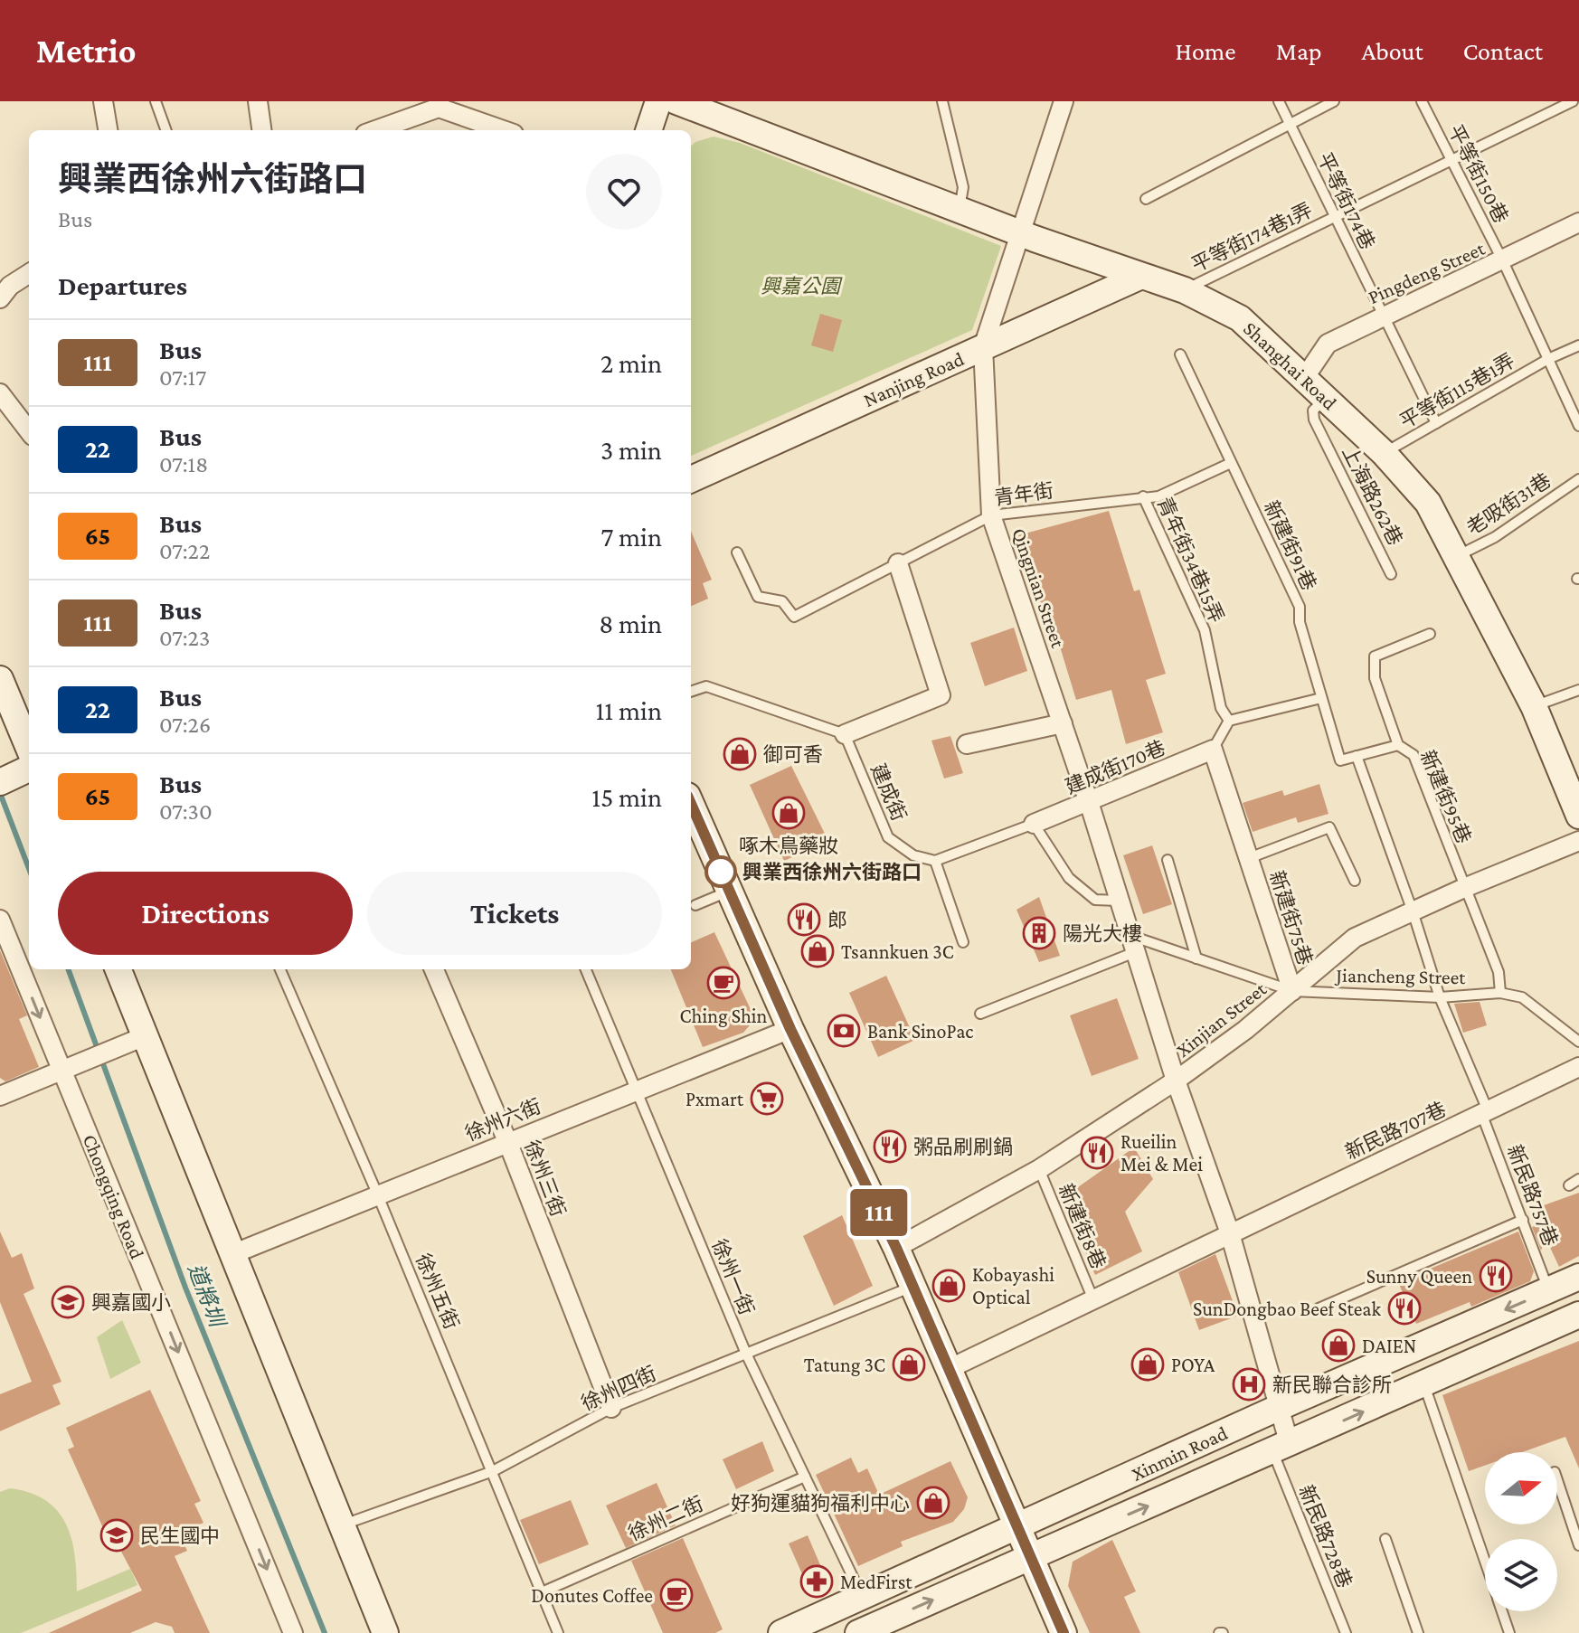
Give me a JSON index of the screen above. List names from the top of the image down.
{
  "streets": {
    "street": [
      "Pingdeng Street",
      "Shanghai Road",
      "Nanjing Road",
      "Qingnian Street",
      "建成街170巷",
      "新建街75巷",
      "Xinjian Street",
      "徐州六街",
      "新民路707巷",
      "徐州三街",
      "Chongqing Road",
      "Xinmin Road"
    ],
    "lane": [
      "平等街150巷",
      "平等街174巷",
      "平等街174巷1弄",
      "平等街115巷1弄",
      "青年街",
      "上海路262巷",
      "老吸街31巷",
      "新建街91巷",
      "青年街34巷15弄",
      "建成街",
      "新建街95巷",
      "Jiancheng Street",
      "新民路757巷",
      "新建街8巷",
      "徐州一街",
      "徐州五街",
      "徐州四街",
      "徐州二街",
      "新民路728巷"
    ]
  },
  "crossings": [
    ["平等街150巷", "平等街174巷1弄"],
    ["平等街150巷", "Pingdeng Street"],
    ["平等街150巷", "平等街115巷1弄"],
    ["平等街174巷", "平等街174巷1弄"],
    ["平等街174巷", "Pingdeng Street"],
    ["平等街174巷", "平等街115巷1弄"],
    ["平等街174巷1弄", "Shanghai Road"],
    ["Pingdeng Street", "Shanghai Road"],
    ["Shanghai Road", "Nanjing Road"],
    ["Shanghai Road", "平等街115巷1弄"],
    ["Shanghai Road", "上海路262巷"],
    ["Shanghai Road", "老吸街31巷"],
    ["Shanghai Road", "Qingnian Street"],
    ["Nanjing Road", "Qingnian Street"],
    ["青年街", "新建街91巷"],
    ["青年街", "青年街34巷15弄"],
    ["青年街", "Qingnian Street"],
    ["Qingnian Street", "建成街170巷"],
    ["Qingnian Street", "Jiancheng Street"],
    ["Qingnian Street", "Xinjian Street"],
    ["建成街170巷", "新建街75巷"],
    ["新建街95巷", "Jiancheng Street"],
    ["新建街95巷", "Xinjian Street"],
    ["新建街75巷", "Jiancheng Street"],
    ["新建街75巷", "Xinjian Street"],
    ["Jiancheng Street", "Xinjian Street"],
    ["Jiancheng Street", "新民路757巷"],
    ["Xinjian Street", "新民路757巷"],
    ["Xinjian Street", "新建街8巷"],
    ["徐州六街", "徐州三街"],
    ["徐州六街", "徐州一街"],
    ["徐州六街", "徐州五街"],
    ["新民路707巷", "新民路757巷"],
    ["新民路707巷", "新建街8巷"],
    ["徐州三街", "徐州四街"],
    ["新民路757巷", "Xinmin Road"],
    ["徐州一街", "徐州四街"],
    ["徐州一街", "Xinmin Road"],
    ["徐州一街", "徐州二街"],
    ["徐州五街", "徐州四街"],
    ["徐州五街", "徐州二街"],
    ["Xinmin Road", "新民路728巷"]
  ],
  "water": ["道將圳"],
  "parks": ["興嘉公園"],
  "places": {
    "shop": [
      "御可香",
      "啄木鳥藥妝",
      "Tsannkuen 3C",
      "Kobayashi Optical",
      "DAIEN",
      "Tatung 3C",
      "POYA",
      "好狗運貓狗福利中心"
    ],
    "other": ["興業西徐州六街路口"],
    "restaurant": [
      "郎",
      "粥品刷刷鍋",
      "Rueilin Mei & Mei",
      "Sunny Queen",
      "SunDongbao Beef Steak"
    ],
    "building": ["陽光大樓"],
    "cafe": ["Ching Shin", "Donutes Coffee"],
    "bank": ["Bank SinoPac"],
    "supermarket": ["Pxmart"],
    "school or university": ["興嘉國小", "民生國中"],
    "hospital": ["新民聯合診所"],
    "pharmacy": ["MedFirst"]
  },
  "lines": ["bus line 111"],
  "north": "right",
  "page": {
    "header": "Metrio",
    "nav": [
      "Home",
      "Map",
      "About",
      "Contact"
    ],
    "on_map": "111",
    "heading": [
      ["興業西徐州六街路口", "Bus"],
      "Departures"
    ],
    "list": [
      {
        "mark": "111",
        "name": "Bus",
        "note": "07:17",
        "value": "2 min"
      },
      {
        "mark": "22",
        "name": "Bus",
        "note": "07:18",
        "value": "3 min"
      },
      {
        "mark": "65",
        "name": "Bus",
        "note": "07:22",
        "value": "7 min"
      },
      {
        "mark": "111",
        "name": "Bus",
        "note": "07:23",
        "value": "8 min"
      },
      {
        "mark": "22",
        "name": "Bus",
        "note": "07:26",
        "value": "11 min"
      },
      {
        "mark": "65",
        "name": "Bus",
        "note": "07:30",
        "value": "15 min"
      }
    ],
    "buttons": ["Directions", "Tickets"]
  }
}
